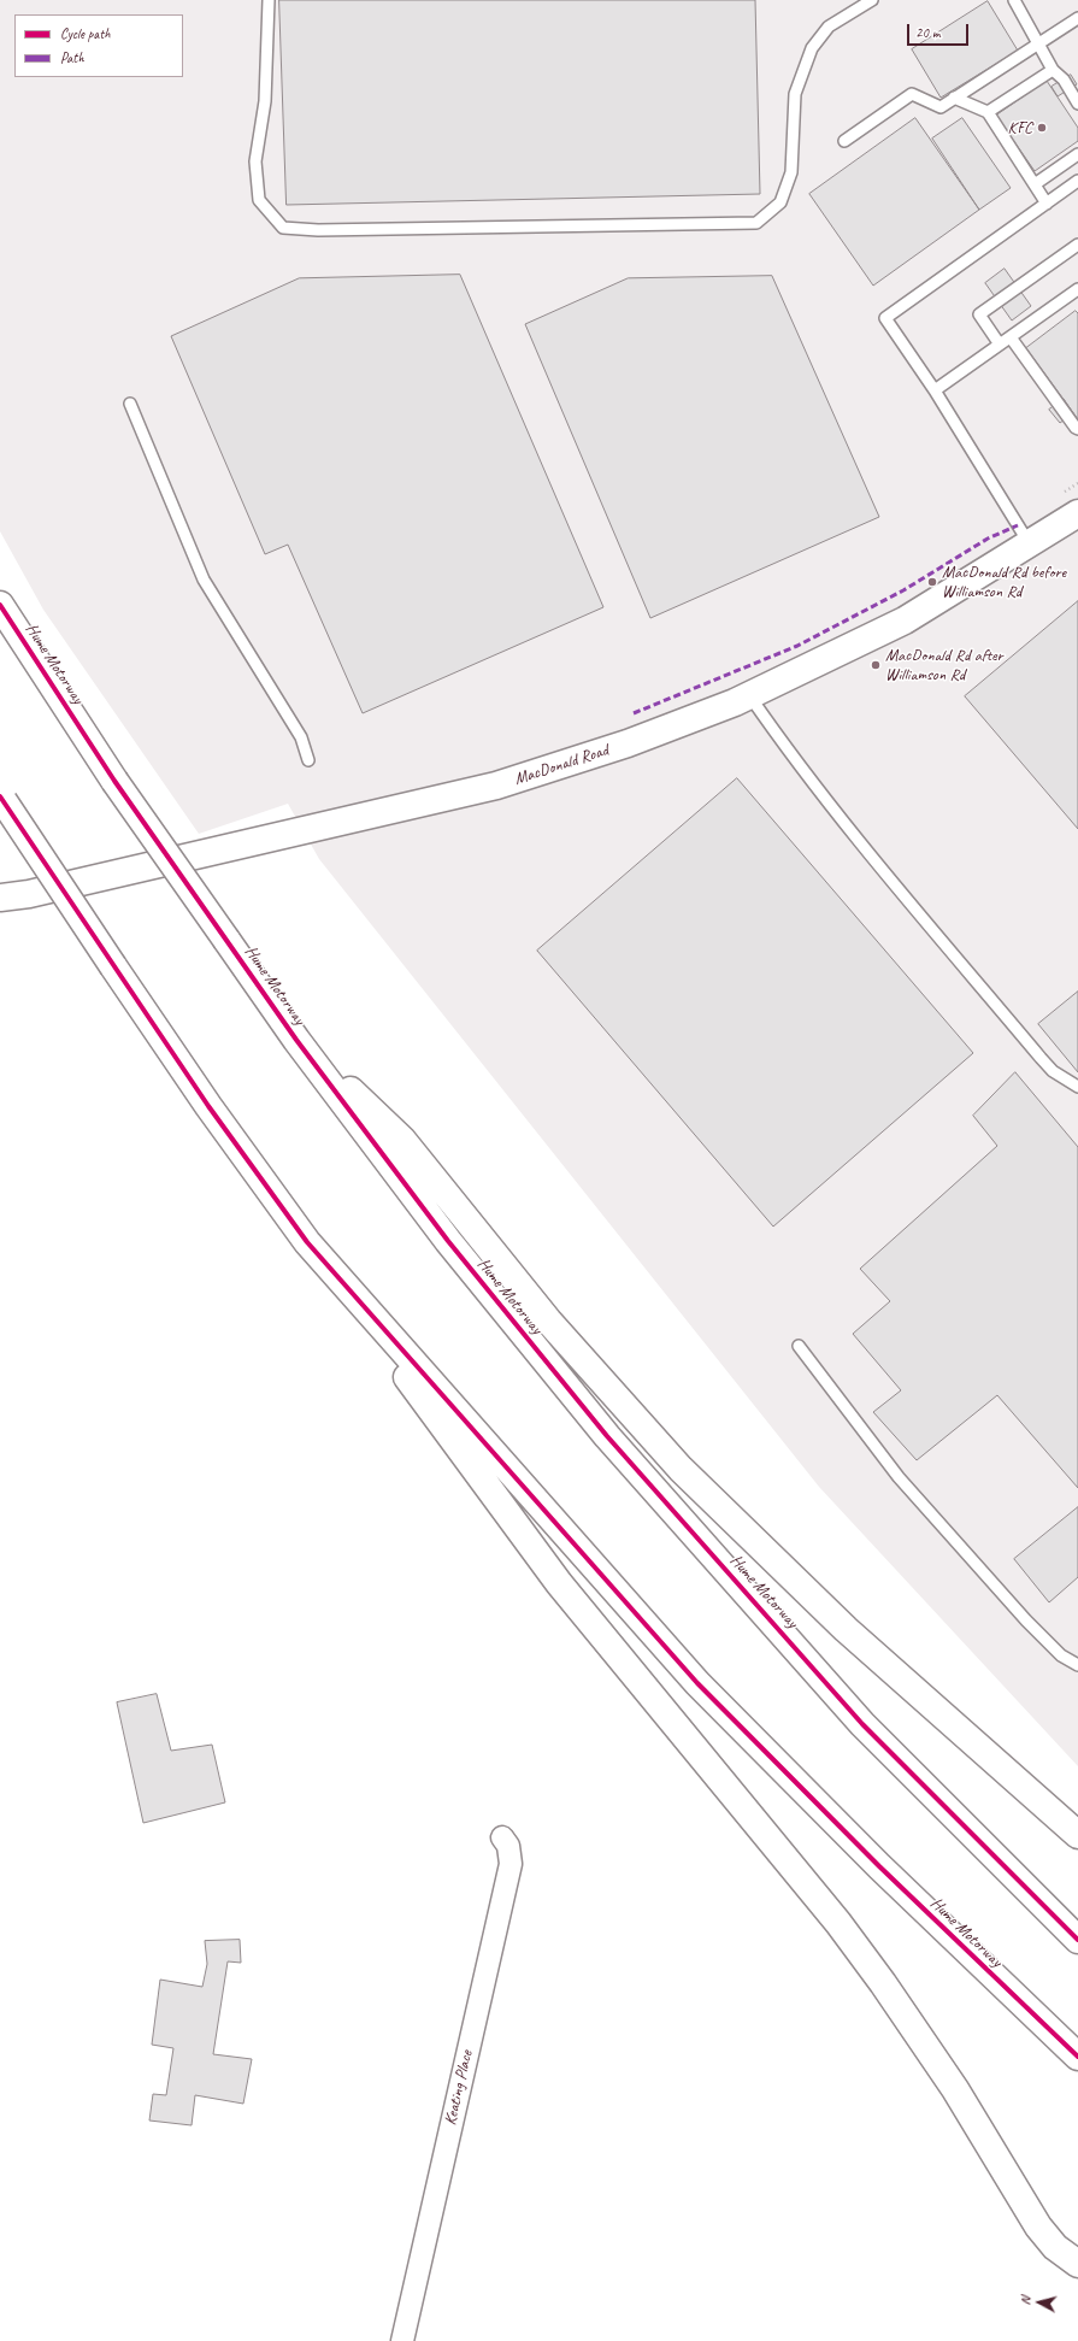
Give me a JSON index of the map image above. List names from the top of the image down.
{
  "streets": {
    "main road": ["Hume Motorway", "MacDonald Road"],
    "street": ["Keating Place"]
  },
  "places": ["KFC", "MacDonald Rd before Williamson Rd", "MacDonald Rd after Williamson Rd"],
  "legend": ["Cycle path", "Path"],
  "scale_bar": "20 m",
  "north": "left"
}
